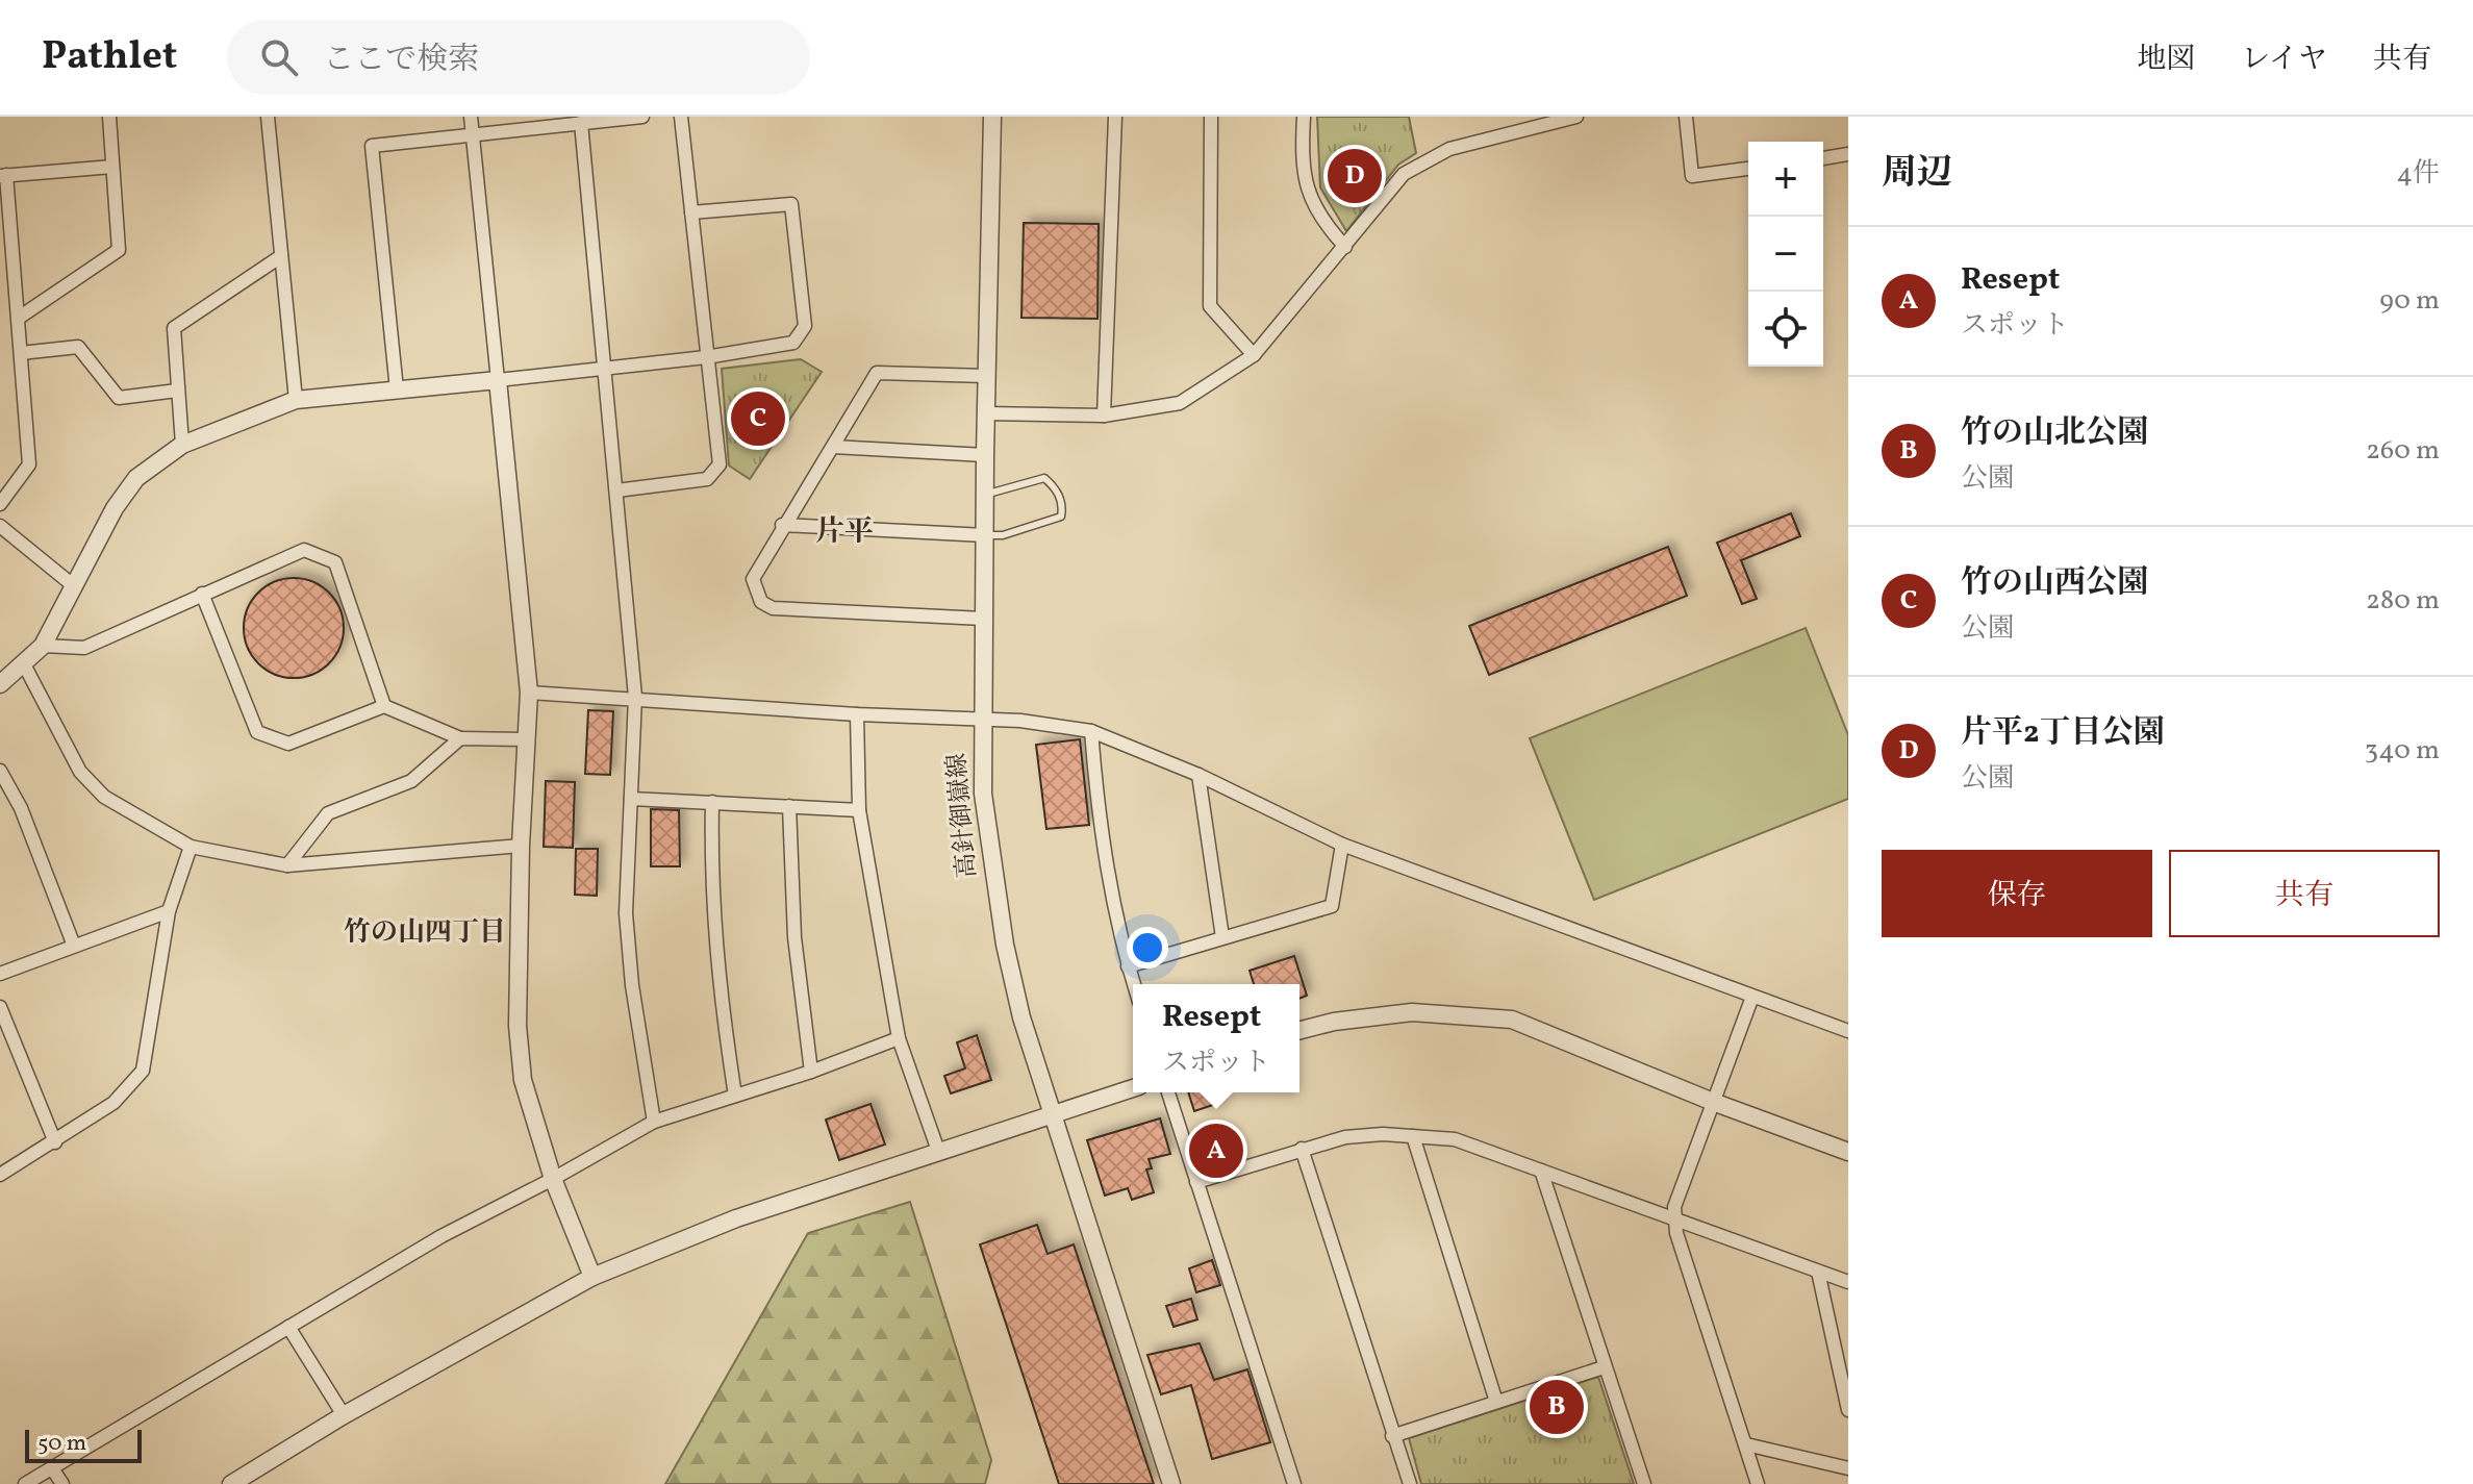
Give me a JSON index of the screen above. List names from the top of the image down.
{
  "streets": {
    "street": ["高針御嶽線"]
  },
  "districts": ["片平", "竹の山四丁目"],
  "scale_bar": "50 m",
  "page": {
    "header": "Pathlet",
    "search": "ここで検索",
    "nav": ["地図", "レイヤ", "共有"],
    "heading": ["周辺", "4件"],
    "map_buttons": ["+", "−"],
    "pins": [
      "D",
      "C",
      "A",
      "B"
    ],
    "list": [
      {
        "mark": "A",
        "name": "Resept",
        "note": "スポット",
        "value": "90 m"
      },
      {
        "mark": "B",
        "name": "竹の山北公園",
        "note": "公園",
        "value": "260 m"
      },
      {
        "mark": "C",
        "name": "竹の山西公園",
        "note": "公園",
        "value": "280 m"
      },
      {
        "mark": "D",
        "name": "片平2丁目公園",
        "note": "公園",
        "value": "340 m"
      }
    ],
    "buttons": ["保存", "共有"],
    "popup": ["Resept", "スポット"],
    "scale": "50 m"
  }
}
